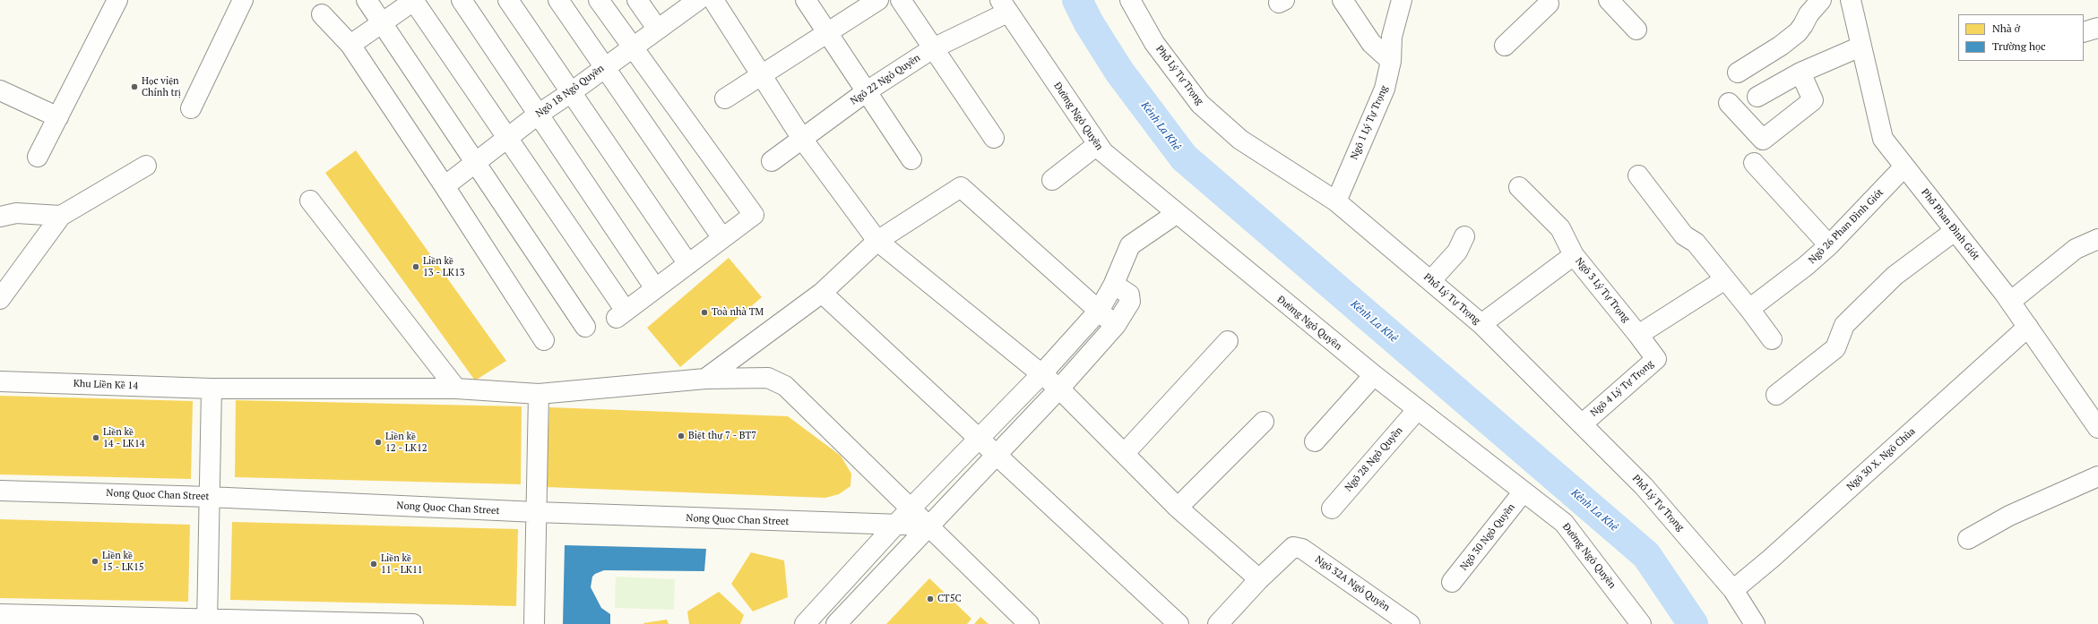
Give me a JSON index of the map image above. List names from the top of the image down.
{
  "streets": {
    "street": [
      "Phố Lý Tự Trọng",
      "Ngõ 22 Ngô Quyền",
      "Ngõ 18 Ngô Quyền",
      "Đường Ngô Quyền",
      "Ngõ 1 Lý Tự Trọng",
      "Phố Phan Đình Giót",
      "Ngõ 26 Phan Đình Giót",
      "Ngõ 3 Lý Tự Trọng",
      "Khu Liền Kề 14",
      "Ngõ 4 Lý Tự Trọng",
      "Ngõ 28 Ngô Quyền",
      "Ngõ 30 X. Ngõ Chùa",
      "Nong Quoc Chan Street",
      "Ngõ 30 Ngô Quyền",
      "Ngõ 32A Ngô Quyền"
    ]
  },
  "crossings": [
    ["Phố Lý Tự Trọng", "Ngõ 1 Lý Tự Trọng"],
    ["Phố Lý Tự Trọng", "Ngõ 3 Lý Tự Trọng"],
    ["Phố Lý Tự Trọng", "Ngõ 4 Lý Tự Trọng"],
    ["Phố Lý Tự Trọng", "Ngõ 30 X. Ngõ Chùa"],
    ["Ngõ 22 Ngô Quyền", "Đường Ngô Quyền"],
    ["Đường Ngô Quyền", "Ngõ 28 Ngô Quyền"],
    ["Đường Ngô Quyền", "Ngõ 30 Ngô Quyền"],
    ["Phố Phan Đình Giót", "Ngõ 26 Phan Đình Giót"],
    ["Phố Phan Đình Giót", "Ngõ 30 X. Ngõ Chùa"],
    ["Ngõ 3 Lý Tự Trọng", "Ngõ 4 Lý Tự Trọng"],
    ["Khu Liền Kề 14", "Nong Quoc Chan Street"]
  ],
  "water": ["Kênh La Khê"],
  "places": [
    "Học viện Chính trị",
    "Liền kề 13 - LK13",
    "Toà nhà TM",
    "Biệt thự 7 - BT7",
    "Liền kề 14 - LK14",
    "Liền kề 12 - LK12",
    "Liền kề 15 - LK15",
    "Liền kề 11 - LK11",
    "CT5C"
  ],
  "legend": ["Nhà ở", "Trường học"]
}
